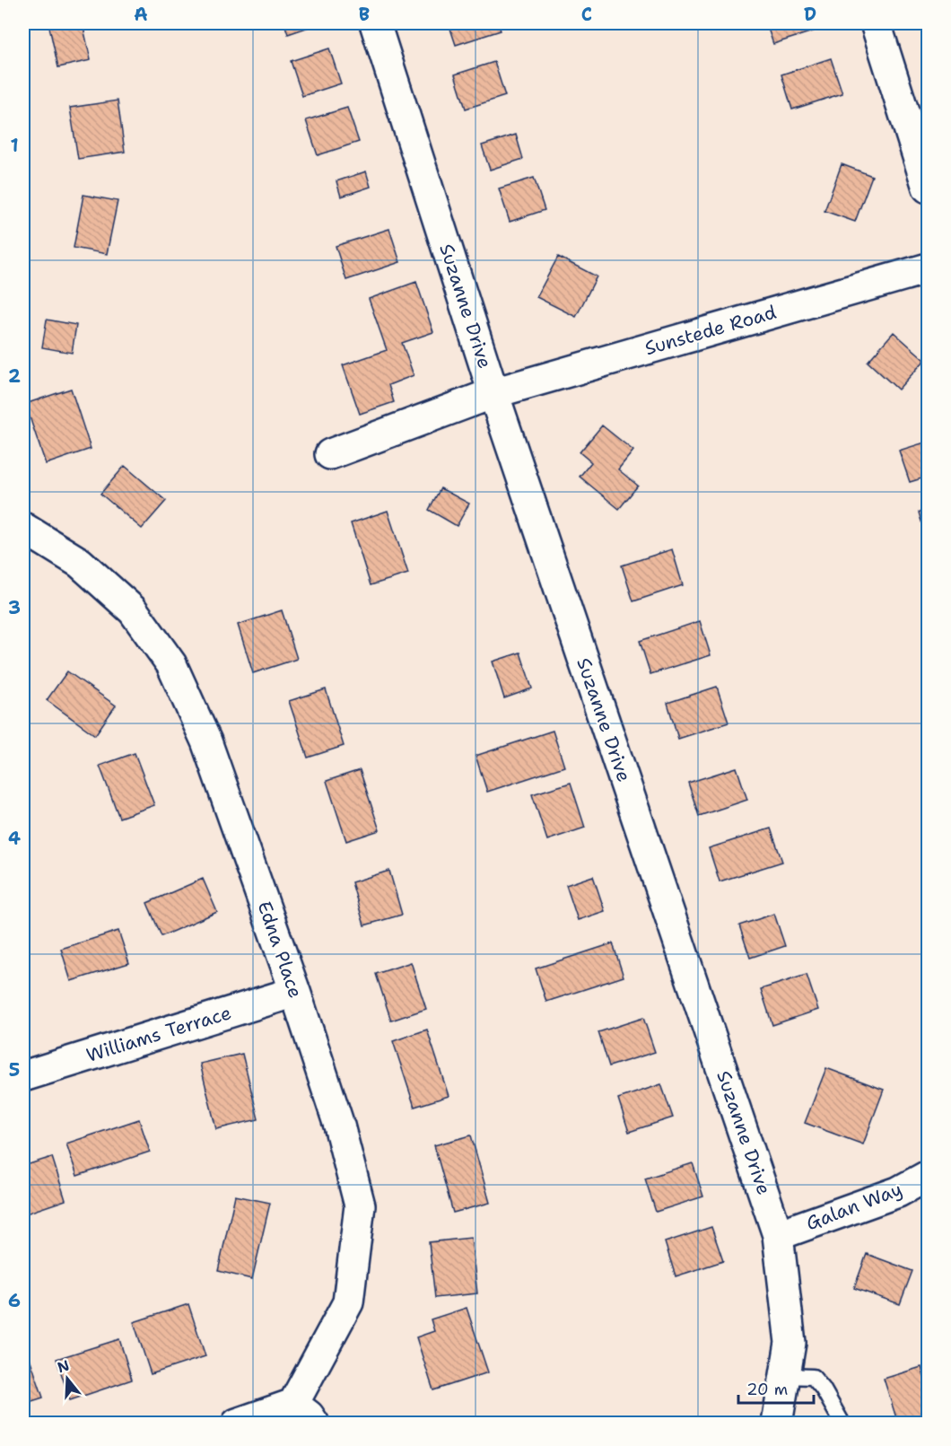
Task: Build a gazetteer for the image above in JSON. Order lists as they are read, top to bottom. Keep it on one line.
{"streets":{"street":["Suzanne Drive","Sunstede Road","Edna Place","Williams Terrace","Galan Way"]},"crossings":[["Suzanne Drive","Sunstede Road"],["Suzanne Drive","Galan Way"],["Edna Place","Williams Terrace"]],"scale_bar":"20 m","north":"top","grid":{"columns":["A","B","C","D"],"rows":["1","2","3","4","5","6"]}}
